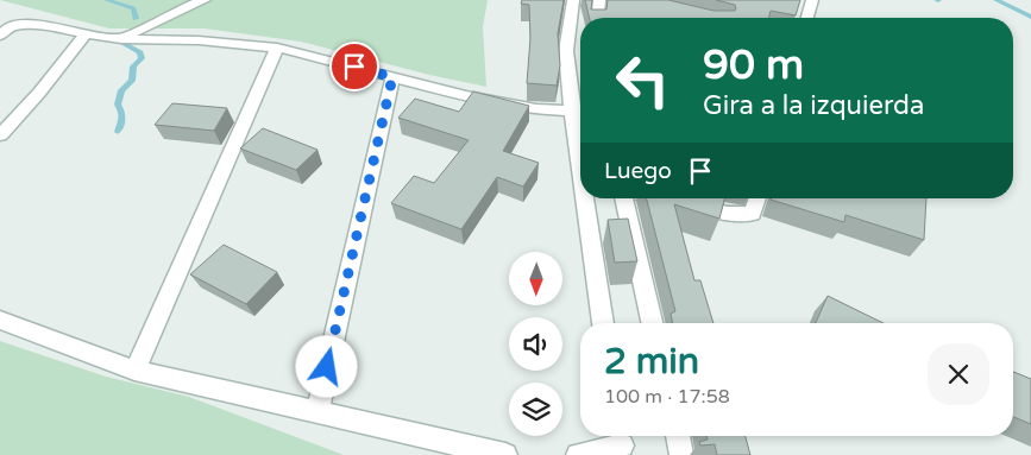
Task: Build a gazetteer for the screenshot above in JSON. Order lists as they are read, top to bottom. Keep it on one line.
{"north":"bottom","page":{"turn":["90 m","Gira a la izquierda"],"then":"Luego","heading":["2 min","100 m · 17:58"]}}
